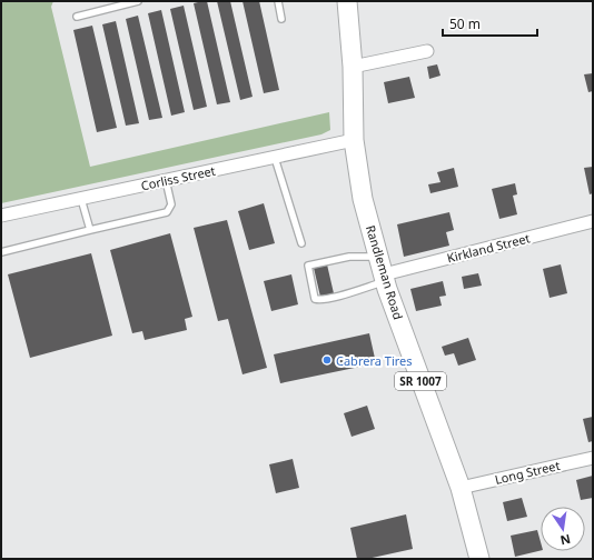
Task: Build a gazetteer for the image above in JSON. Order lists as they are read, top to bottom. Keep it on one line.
{"streets":{"main road":["Randleman Road","SR 1007"],"street":["Corliss Street","Kirkland Street","Long Street"]},"crossings":[["Corliss Street","Randleman Road"],["Kirkland Street","Randleman Road"],["Randleman Road","Long Street"]],"places":["Cabrera Tires"],"scale_bar":"50 m","north":"bottom"}
